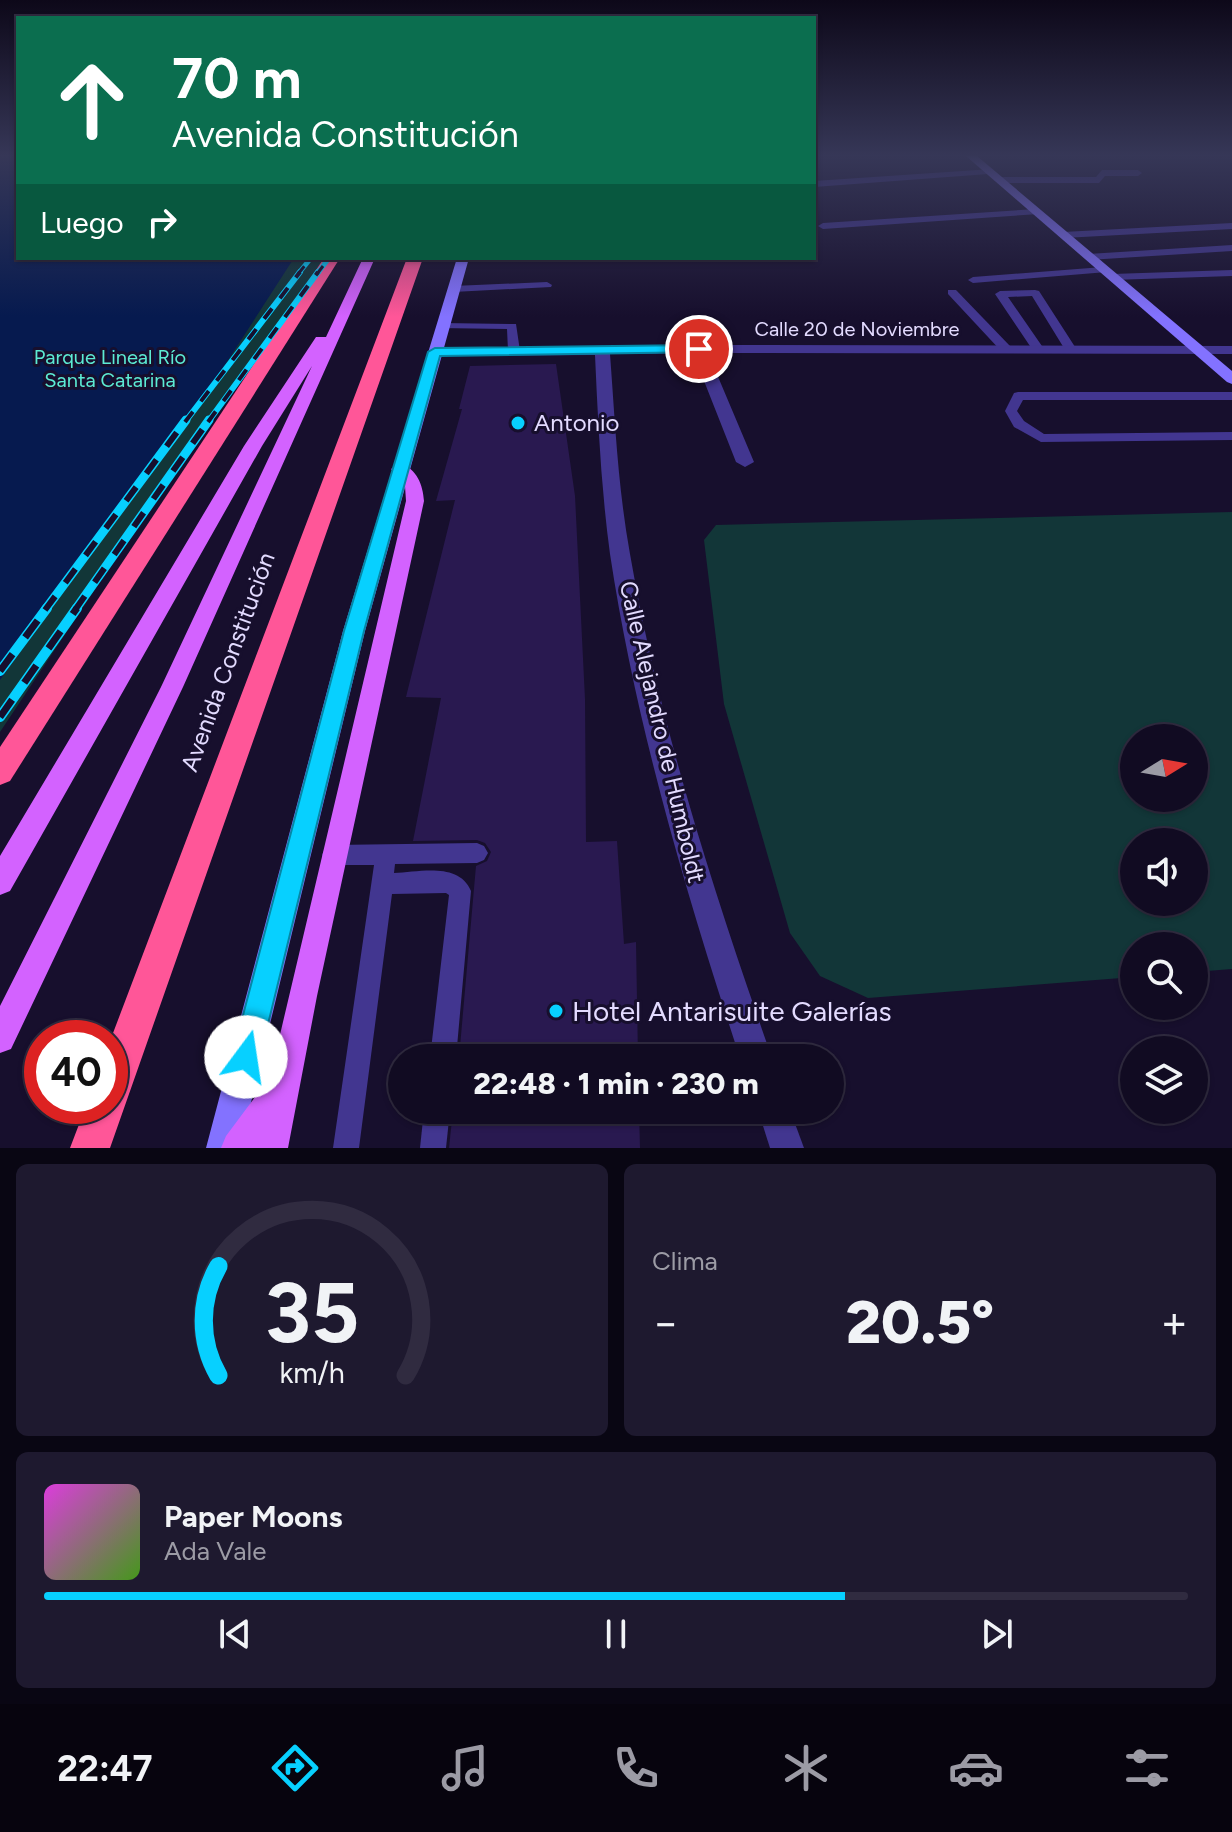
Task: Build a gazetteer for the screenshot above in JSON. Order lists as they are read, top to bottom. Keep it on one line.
{"streets":{"highway":["Avenida Constitución"],"street":["Calle 20 de Noviembre","Calle Alejandro de Humboldt"]},"crossings":[["Calle 20 de Noviembre","Calle Alejandro de Humboldt"]],"parks":["Parque Lineal Río Santa Catarina"],"places":["Antonio","Hotel Antarisuite Galerías"],"north":"right","page":{"turn":["70 m","Avenida Constitución"],"then":"Luego","limit":"40","trip":"22:48 · 1 min · 230 m","tile":"Clima","heat":["−","20.5°","+"],"song":["Paper Moons","Ada Vale"],"tabs":"22:47","gauge":["35","km/h"]}}
